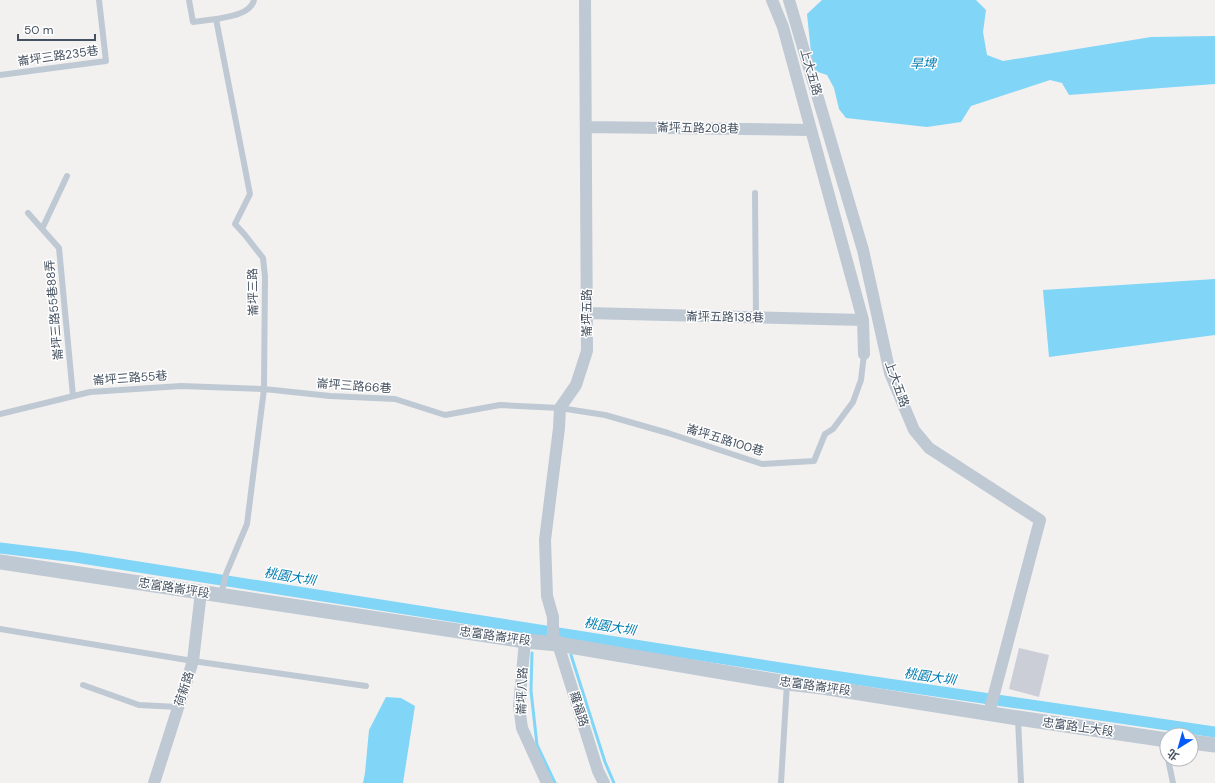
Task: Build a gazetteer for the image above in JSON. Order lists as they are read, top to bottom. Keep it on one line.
{"streets":{"street":["上大五路","崙坪五路208巷","崙坪五路","崙坪五路138巷","忠富路崙坪段","荷新路","崙坪八路","羅福路","忠富路上大段"],"lane":["崙坪三路235巷","崙坪三路","崙坪三路55巷88弄","崙坪三路55巷","崙坪三路66巷","崙坪五路100巷"]},"crossings":[["上大五路","忠富路崙坪段"],["上大五路","忠富路上大段"],["崙坪五路208巷","崙坪五路"],["崙坪三路","崙坪三路55巷"],["崙坪三路","崙坪三路66巷"],["崙坪三路","忠富路崙坪段"],["崙坪三路55巷88弄","崙坪三路55巷"],["崙坪五路","崙坪五路138巷"],["崙坪五路","崙坪三路66巷"],["崙坪五路","崙坪五路100巷"],["崙坪五路","羅福路"],["崙坪三路55巷","崙坪三路66巷"],["崙坪三路66巷","崙坪五路100巷"],["忠富路崙坪段","荷新路"],["忠富路崙坪段","崙坪八路"],["忠富路崙坪段","羅福路"],["忠富路崙坪段","忠富路上大段"]],"water":["旱埤","桃園大圳"],"scale_bar":"50 m","north":"bottom left"}
